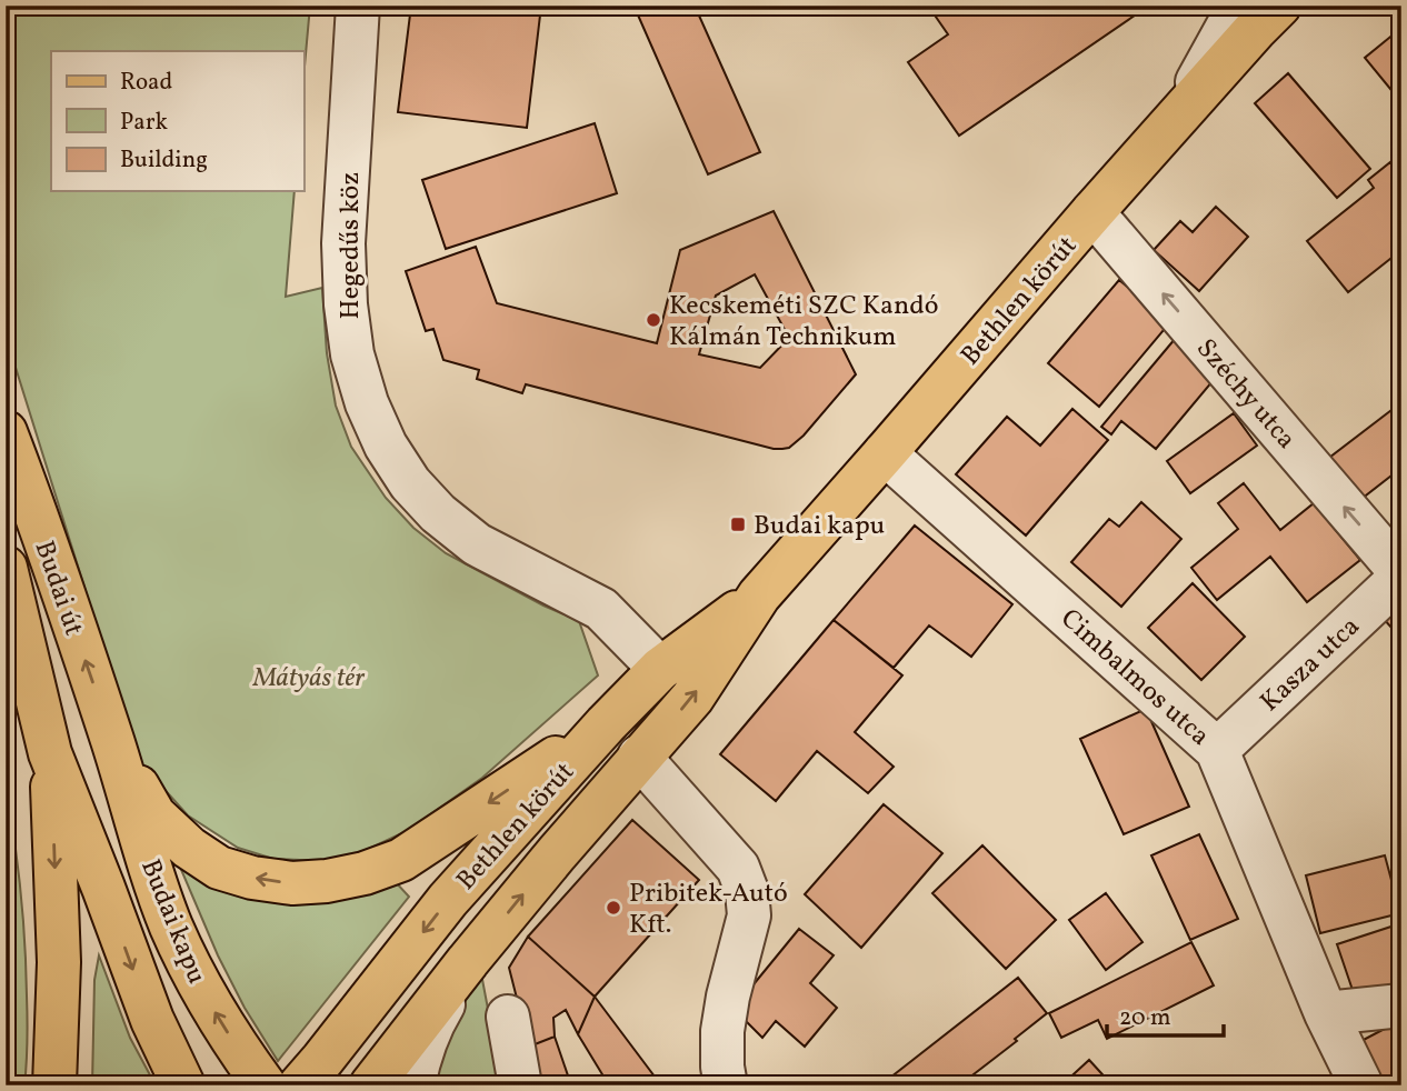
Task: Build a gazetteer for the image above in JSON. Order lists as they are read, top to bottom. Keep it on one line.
{"streets":{"main road":["Bethlen körút","Budai út","Budai kapu"],"street":["Hegedűs köz","Széchy utca","Kasza utca","Cimbalmos utca"]},"crossings":[["Hegedűs köz","Bethlen körút"],["Bethlen körút","Széchy utca"],["Bethlen körút","Cimbalmos utca"],["Széchy utca","Kasza utca"],["Budai út","Budai kapu"],["Kasza utca","Cimbalmos utca"]],"one_way":["Széchy utca"],"parks":["Mátyás tér"],"places":{"other":["Kecskeméti SZC Kandó Kálmán Technikum","Pribitek-Autó Kft."],"transit":["Budai kapu"]},"legend":["Road","Park","Building"],"scale_bar":"20 m"}
